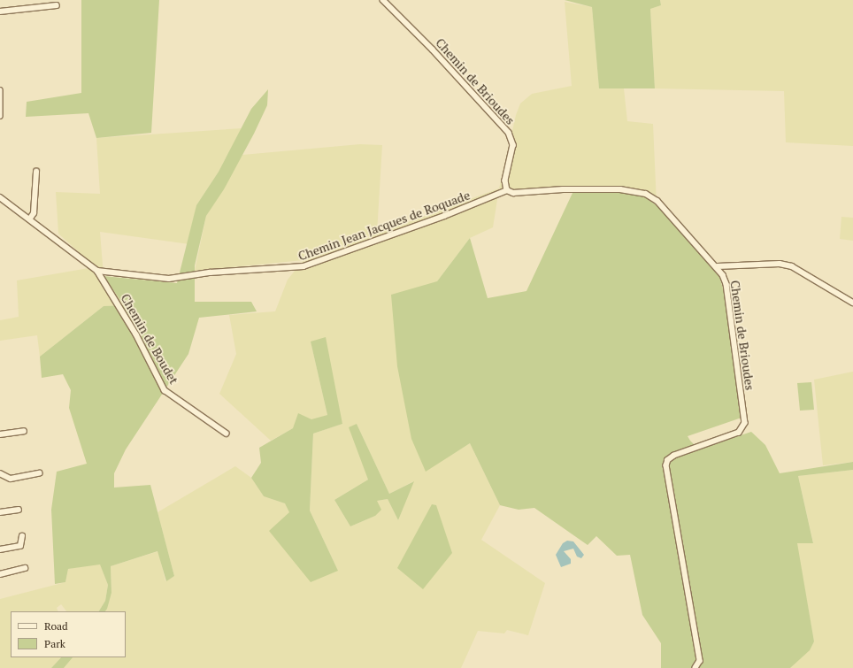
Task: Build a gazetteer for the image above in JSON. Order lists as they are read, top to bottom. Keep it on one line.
{"streets":{"street":["Chemin de Brioudes","Chemin Jean Jacques de Roquade","Chemin de Boudet"]},"crossings":[["Chemin de Brioudes","Chemin Jean Jacques de Roquade"],["Chemin Jean Jacques de Roquade","Chemin de Boudet"]],"legend":["Road","Park"]}
